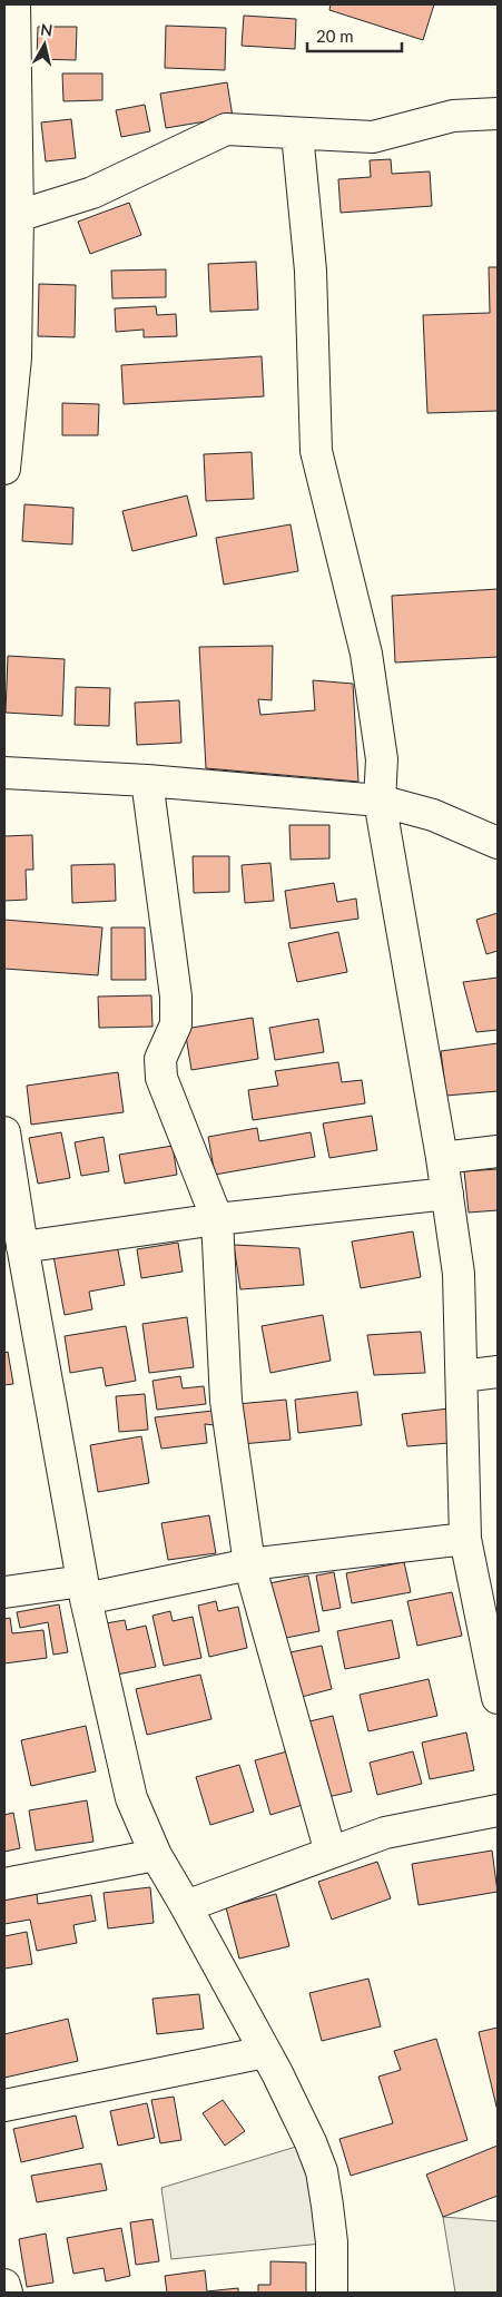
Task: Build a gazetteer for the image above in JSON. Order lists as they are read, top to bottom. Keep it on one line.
{"scale_bar":"20 m","north":"top"}
